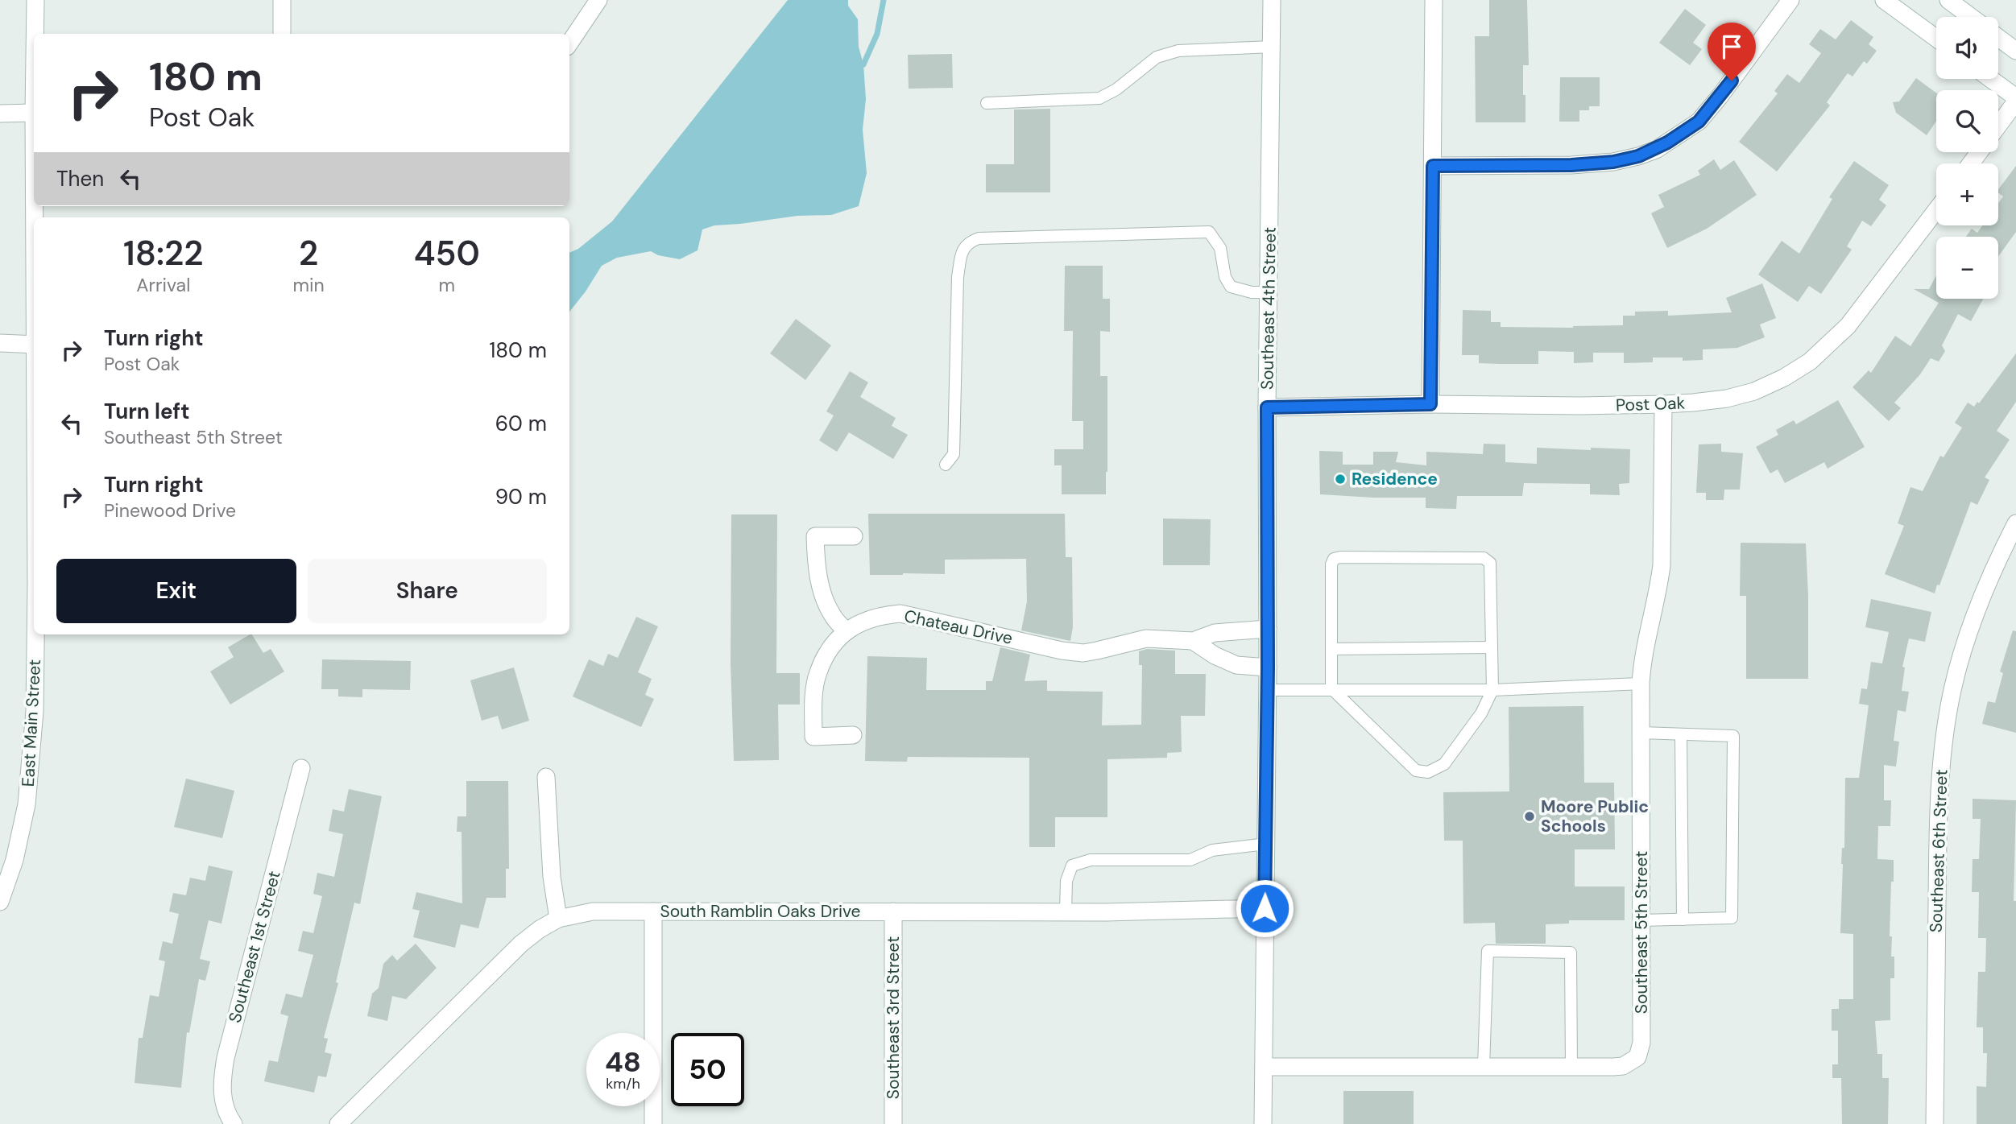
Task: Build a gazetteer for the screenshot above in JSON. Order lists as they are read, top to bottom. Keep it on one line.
{"streets":{"street":["Southeast 4th Street","Post Oak","Chateau Drive","East Main Street","Southeast 6th Street","South Ramblin Oaks Drive","Southeast 5th Street","Southeast 1st Street","Southeast 3rd Street"]},"crossings":[["Southeast 4th Street","Post Oak"],["Southeast 4th Street","Chateau Drive"],["Southeast 4th Street","South Ramblin Oaks Drive"],["Post Oak","Southeast 5th Street"],["South Ramblin Oaks Drive","Southeast 3rd Street"]],"places":["Residence","Moore Public Schools"],"page":{"map_buttons":["+","−"],"turn":["180 m","Post Oak"],"then":"Then","eta":["18:22","Arrival","2","min","450","m"],"list":[{"name":"Turn right","note":"Post Oak","value":"180 m"},{"name":"Turn left","note":"Southeast 5th Street","value":"60 m"},{"name":"Turn right","note":"Pinewood Drive","value":"90 m"}],"buttons":["Exit","Share"],"speed":"48 km/h","limit":"50"}}
